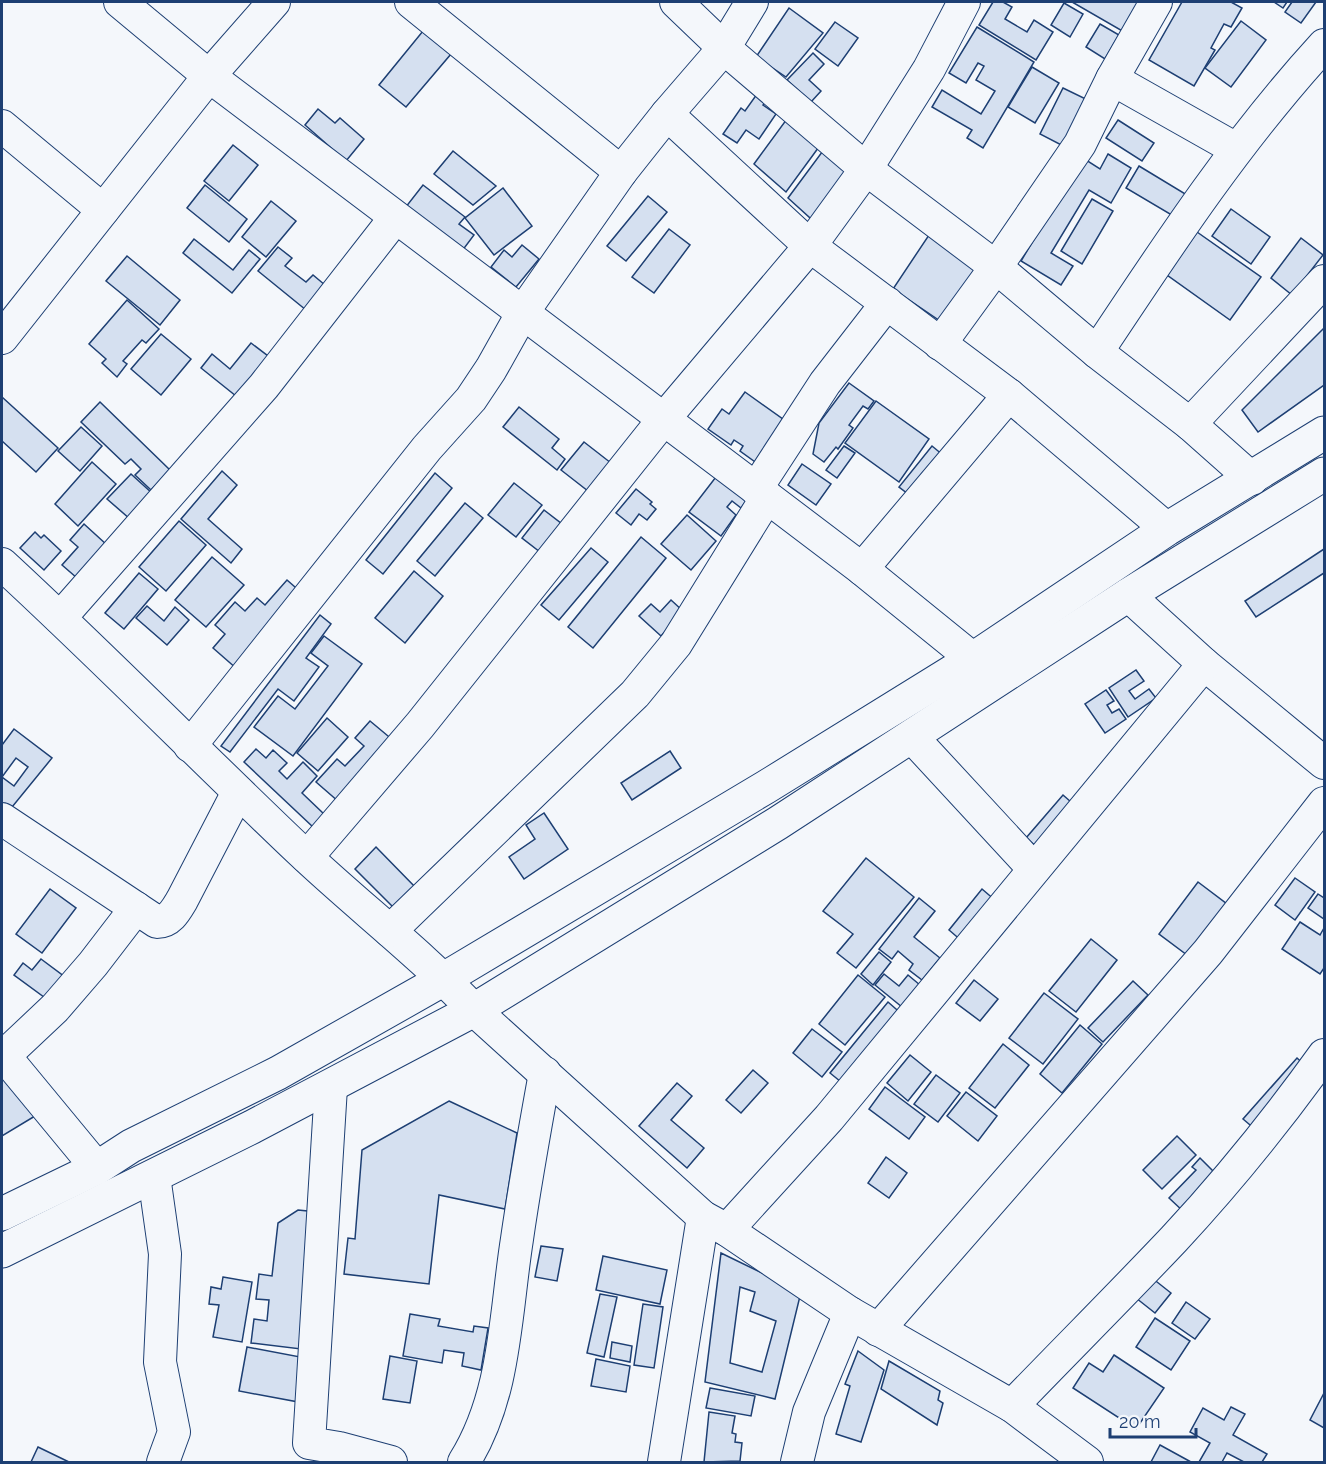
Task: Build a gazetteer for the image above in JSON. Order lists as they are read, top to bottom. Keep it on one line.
{"scale_bar":"20 m"}
